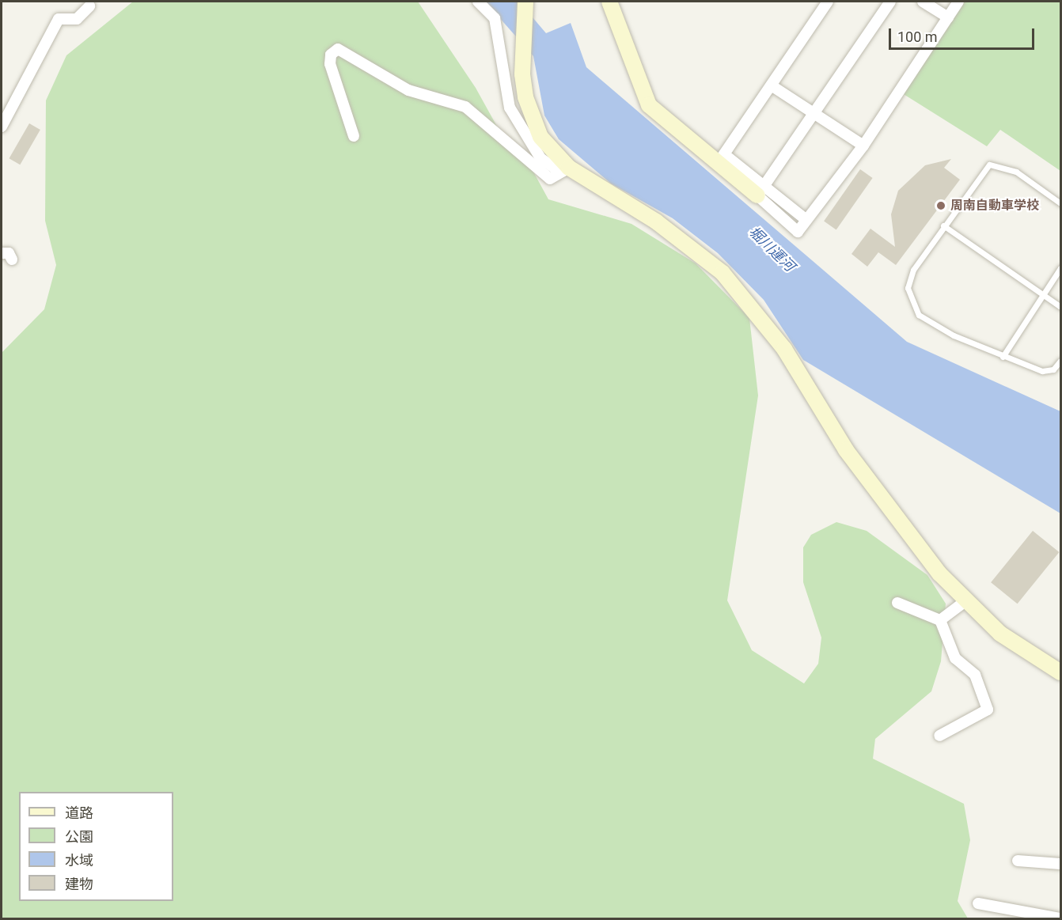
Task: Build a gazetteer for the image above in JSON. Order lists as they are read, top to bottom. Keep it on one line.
{"water":["堀川運河"],"places":["周南自動車学校"],"legend":["道路","公園","水域","建物"],"scale_bar":"100 m"}
